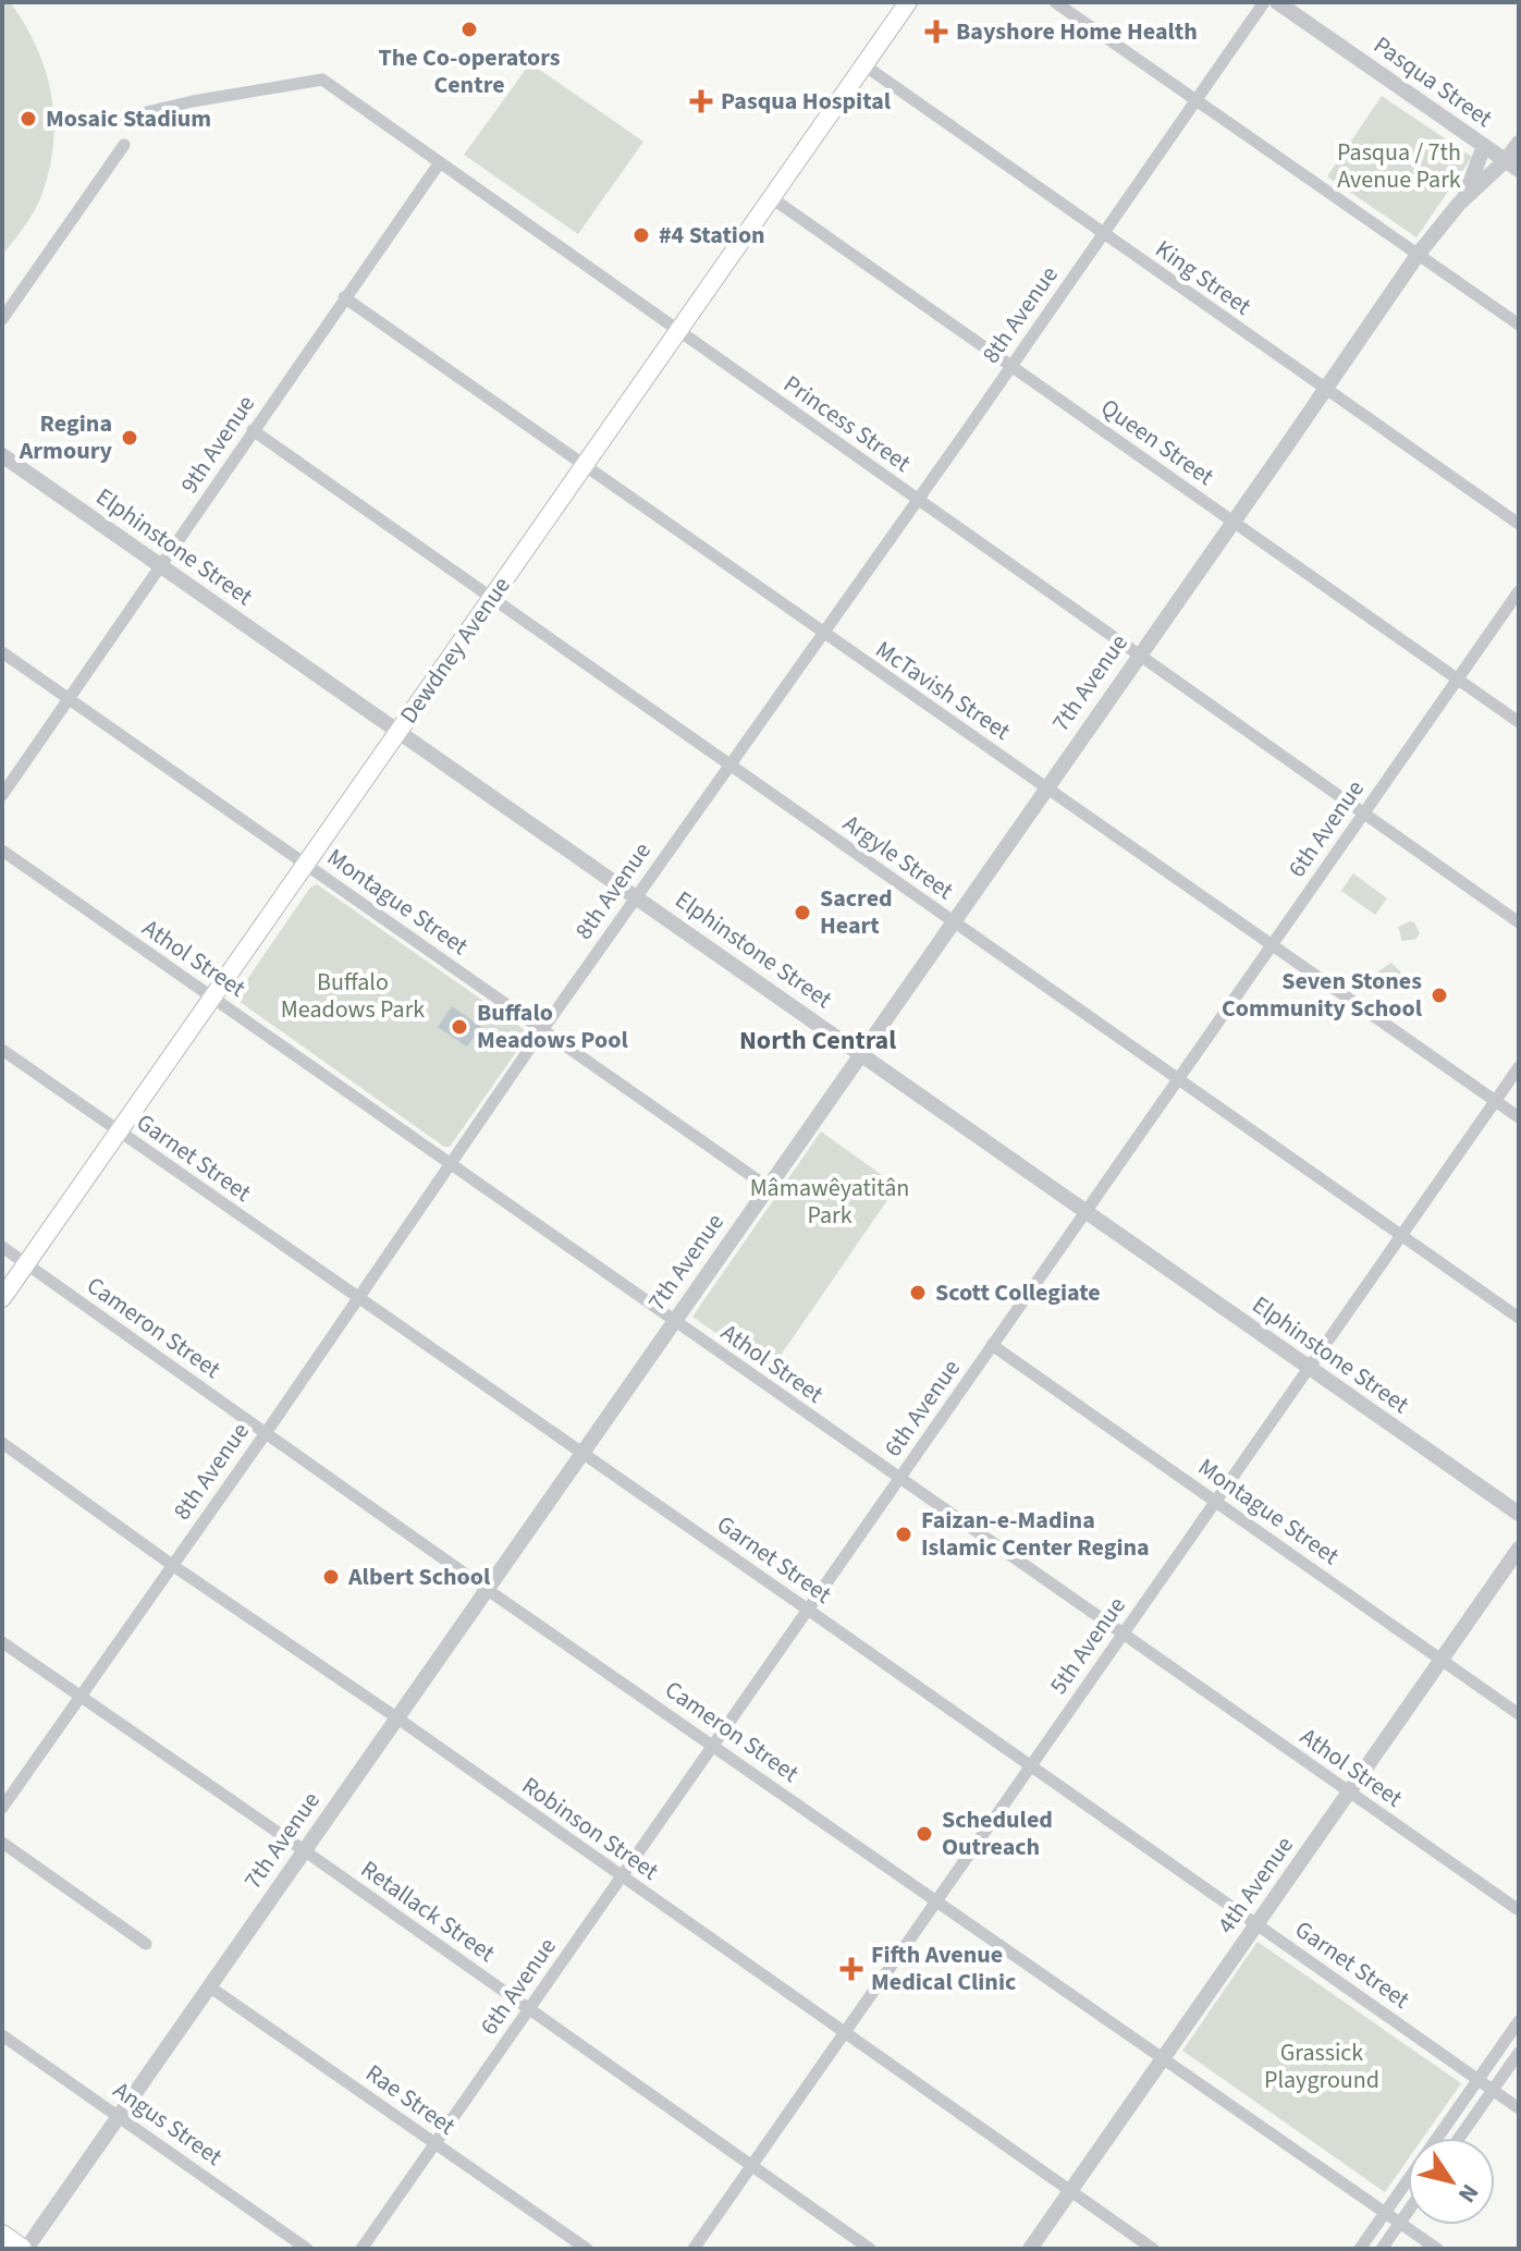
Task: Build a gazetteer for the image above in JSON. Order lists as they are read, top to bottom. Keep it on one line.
{"streets":{"main road":["Dewdney Avenue"],"street":["Pasqua Street","King Street","8th Avenue","Princess Street","Queen Street","9th Avenue","Elphinstone Street","7th Avenue","McTavish Street","6th Avenue","Argyle Street","Montague Street","Athol Street","Garnet Street","Cameron Street","5th Avenue","Robinson Street","4th Avenue","Retallack Street","Rae Street","Angus Street"]},"crossings":[["Pasqua Street","7th Avenue"],["King Street","8th Avenue"],["King Street","Dewdney Avenue"],["King Street","7th Avenue"],["8th Avenue","Princess Street"],["8th Avenue","Queen Street"],["8th Avenue","Elphinstone Street"],["8th Avenue","McTavish Street"],["8th Avenue","Argyle Street"],["8th Avenue","Montague Street"],["8th Avenue","Athol Street"],["8th Avenue","Garnet Street"],["8th Avenue","Cameron Street"],["8th Avenue","Robinson Street"],["8th Avenue","Retallack Street"],["Princess Street","9th Avenue"],["Princess Street","Dewdney Avenue"],["Princess Street","7th Avenue"],["Princess Street","6th Avenue"],["Queen Street","Dewdney Avenue"],["Queen Street","7th Avenue"],["Queen Street","6th Avenue"],["9th Avenue","Elphinstone Street"],["9th Avenue","McTavish Street"],["9th Avenue","Argyle Street"],["9th Avenue","Montague Street"],["Elphinstone Street","Dewdney Avenue"],["Elphinstone Street","7th Avenue"],["Elphinstone Street","6th Avenue"],["Elphinstone Street","5th Avenue"],["Dewdney Avenue","McTavish Street"],["Dewdney Avenue","Argyle Street"],["Dewdney Avenue","Montague Street"],["Dewdney Avenue","Athol Street"],["Dewdney Avenue","Garnet Street"],["Dewdney Avenue","Cameron Street"],["7th Avenue","McTavish Street"],["7th Avenue","Argyle Street"],["7th Avenue","Montague Street"],["7th Avenue","Athol Street"],["7th Avenue","Garnet Street"],["7th Avenue","Cameron Street"],["7th Avenue","Robinson Street"],["7th Avenue","Retallack Street"],["7th Avenue","Rae Street"],["7th Avenue","Angus Street"],["McTavish Street","6th Avenue"],["McTavish Street","5th Avenue"],["6th Avenue","Argyle Street"],["6th Avenue","Montague Street"],["6th Avenue","Athol Street"],["6th Avenue","Garnet Street"],["6th Avenue","Cameron Street"],["6th Avenue","Robinson Street"],["6th Avenue","Retallack Street"],["6th Avenue","Rae Street"],["Argyle Street","5th Avenue"],["Montague Street","5th Avenue"],["Montague Street","4th Avenue"],["Athol Street","5th Avenue"],["Athol Street","4th Avenue"],["Garnet Street","5th Avenue"],["Garnet Street","4th Avenue"],["Cameron Street","5th Avenue"],["Cameron Street","4th Avenue"],["5th Avenue","Robinson Street"],["5th Avenue","Retallack Street"],["Robinson Street","4th Avenue"]],"districts":["North Central"],"parks":["Pasqua / 7th Avenue Park","Buffalo Meadows Park","Mâmawêyatitân Park","Grassick Playground"],"places":{"other":["The Co-operators Centre","Mosaic Stadium","#4 Station","Regina Armoury","Sacred Heart","Seven Stones Community School","Buffalo Meadows Pool","Scott Collegiate","Faizan-e-Madina Islamic Center Regina","Albert School","Scheduled Outreach"],"health":["Bayshore Home Health","Pasqua Hospital","Fifth Avenue Medical Clinic"]},"north":"bottom right"}
